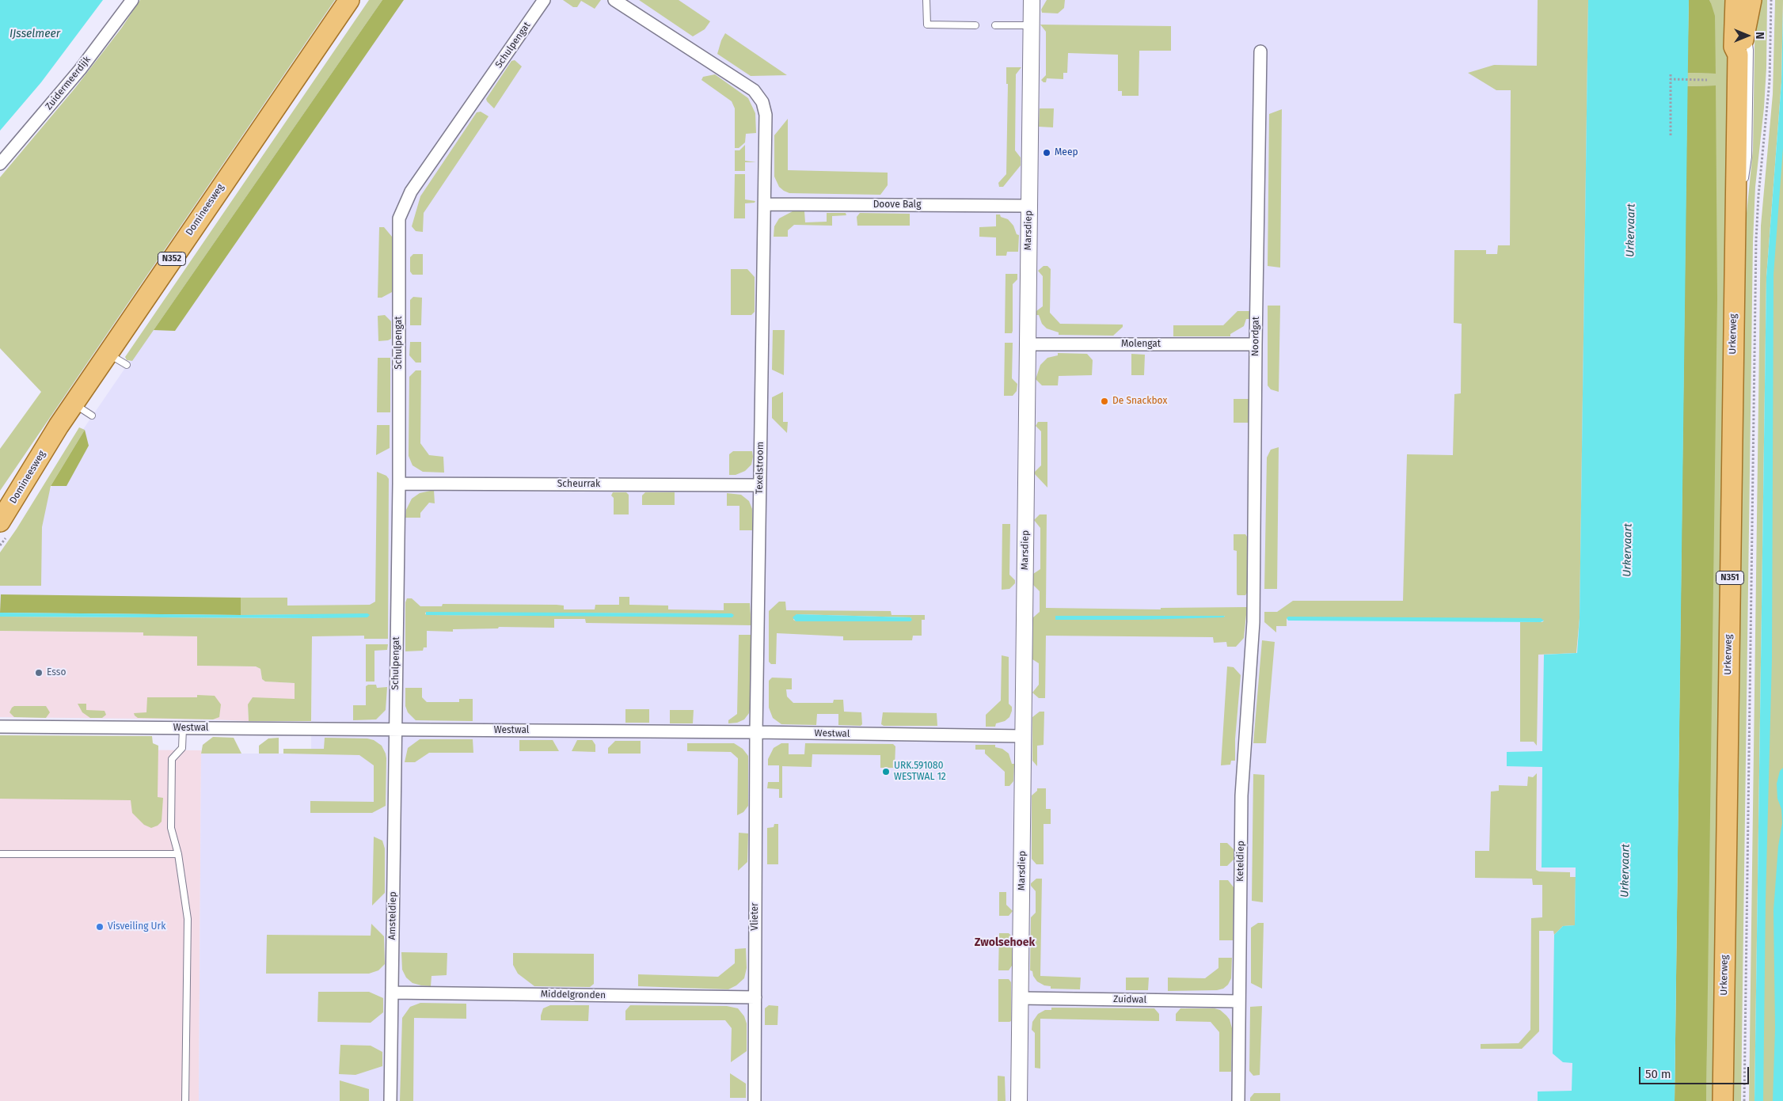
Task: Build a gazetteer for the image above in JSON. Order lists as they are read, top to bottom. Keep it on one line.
{"streets":{"main road":["Domineesweg","N352","Urkerweg","N351"],"street":["Schulpengat","Zuidermeerdijk","Doove Balg","Marsdiep","Noordgat","Molengat","Texelstroom","Scheurrak","Westwal","Keteldiep","Amsteldiep","Vlieter","Middelgronden","Zuidwal"]},"crossings":[["Schulpengat","Scheurrak"],["Schulpengat","Westwal"],["Schulpengat","Amsteldiep"],["Doove Balg","Marsdiep"],["Doove Balg","Texelstroom"],["Marsdiep","Molengat"],["Marsdiep","Westwal"],["Marsdiep","Zuidwal"],["Noordgat","Molengat"],["Noordgat","Keteldiep"],["Texelstroom","Scheurrak"],["Texelstroom","Westwal"],["Texelstroom","Vlieter"],["Westwal","Amsteldiep"],["Westwal","Vlieter"],["Keteldiep","Zuidwal"],["Amsteldiep","Middelgronden"],["Vlieter","Middelgronden"]],"districts":["Zwolsehoek"],"water":["IJsselmeer","Urkervaart"],"places":["Meep","De Snackbox","Esso","URK.591080 WESTWAL 12","Visveiling Urk"],"scale_bar":"50 m","north":"right"}
